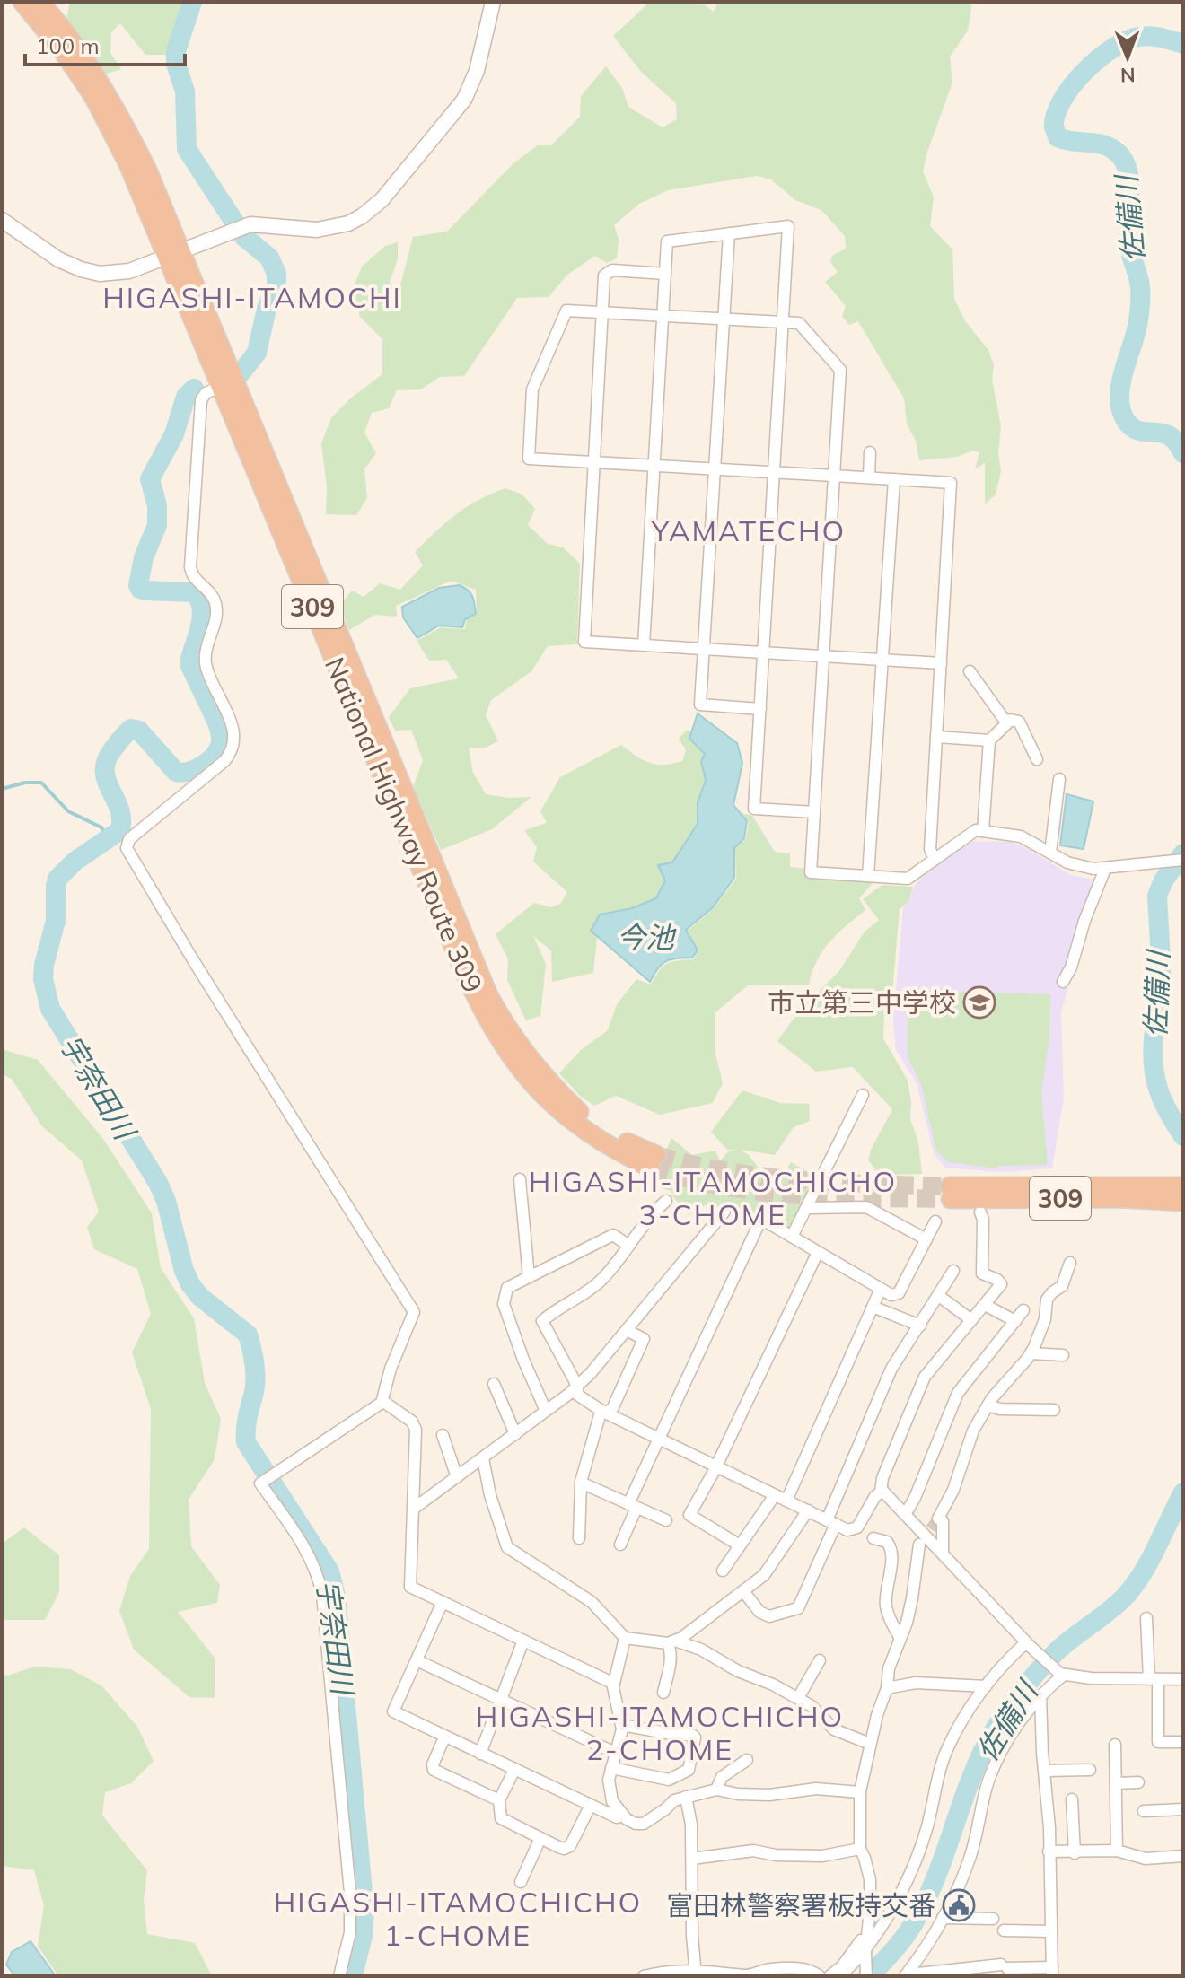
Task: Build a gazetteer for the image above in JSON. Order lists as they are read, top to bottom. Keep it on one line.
{"streets":{"highway":["309","National Highway Route 309"]},"districts":["HIGASHI-ITAMOCHI","YAMATECHO","HIGASHI-ITAMOCHICHO 3-CHOME","HIGASHI-ITAMOCHICHO 2-CHOME","HIGASHI-ITAMOCHICHO 1-CHOME"],"water":["佐備川","今池","宇奈田川"],"places":{"school or university":["市立第三中学校"],"public building":["富田林警察署板持交番"]},"scale_bar":"100 m","north":"bottom"}
